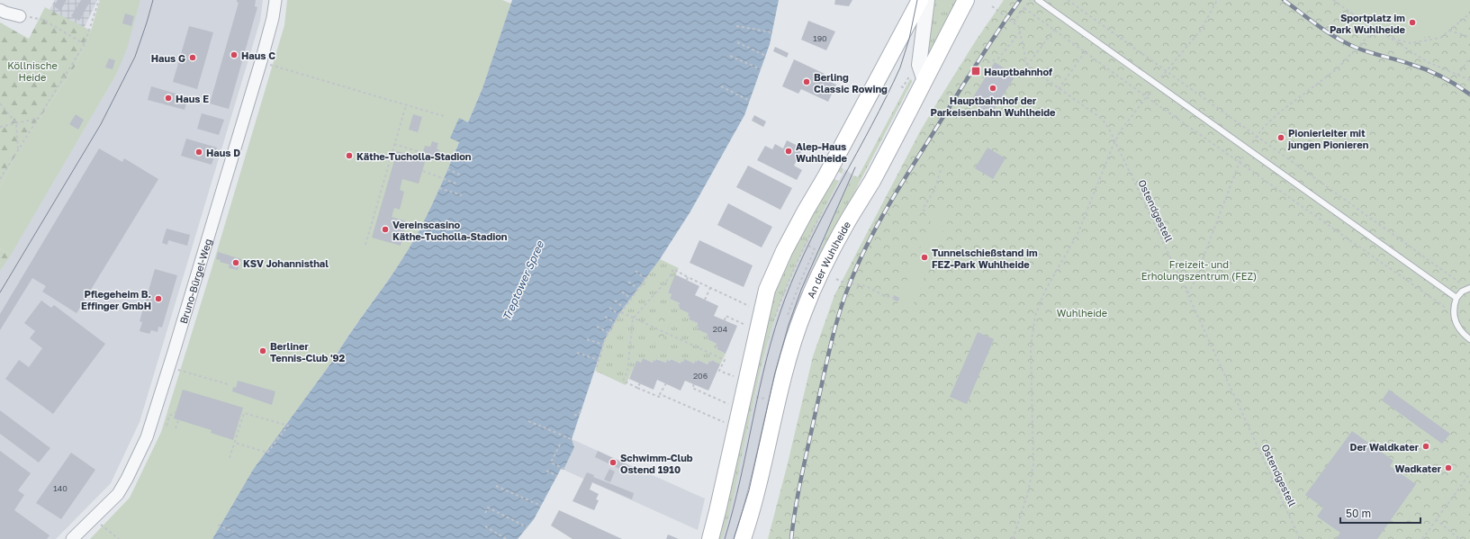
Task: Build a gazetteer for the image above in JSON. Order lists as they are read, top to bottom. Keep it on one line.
{"streets":{"main road":["An der Wuhlheide"],"street":["Bruno-Bürgel-Weg"],"path":["Ostendgestell"]},"water":["Treptower Spree"],"parks":["Köllnische Heide","Freizeit- und Erholungszentrum (FEZ)","Wuhlheide"],"places":{"other":["Sportplatz im Park Wuhlheide","Haus C","Haus G","Berling Classic Rowing","Hauptbahnhof der Parkeisenbahn Wuhlheide","Haus E","Pionierleiter mit jungen Pionieren","Alep-Haus Wuhlheide","Haus D","Käthe-Tucholla-Stadion","Vereinscasino Käthe-Tucholla-Stadion","Tunnelschießstand im FEZ-Park Wuhlheide","KSV Johannisthal","Pflegeheim B. Effinger GmbH","Berliner Tennis-Club '92","Der Waldkater","Schwimm-Club Ostend 1910","Wadkater"],"transit":["Hauptbahnhof"]},"house_numbers":["190","204","206","140"],"scale_bar":"50 m"}
